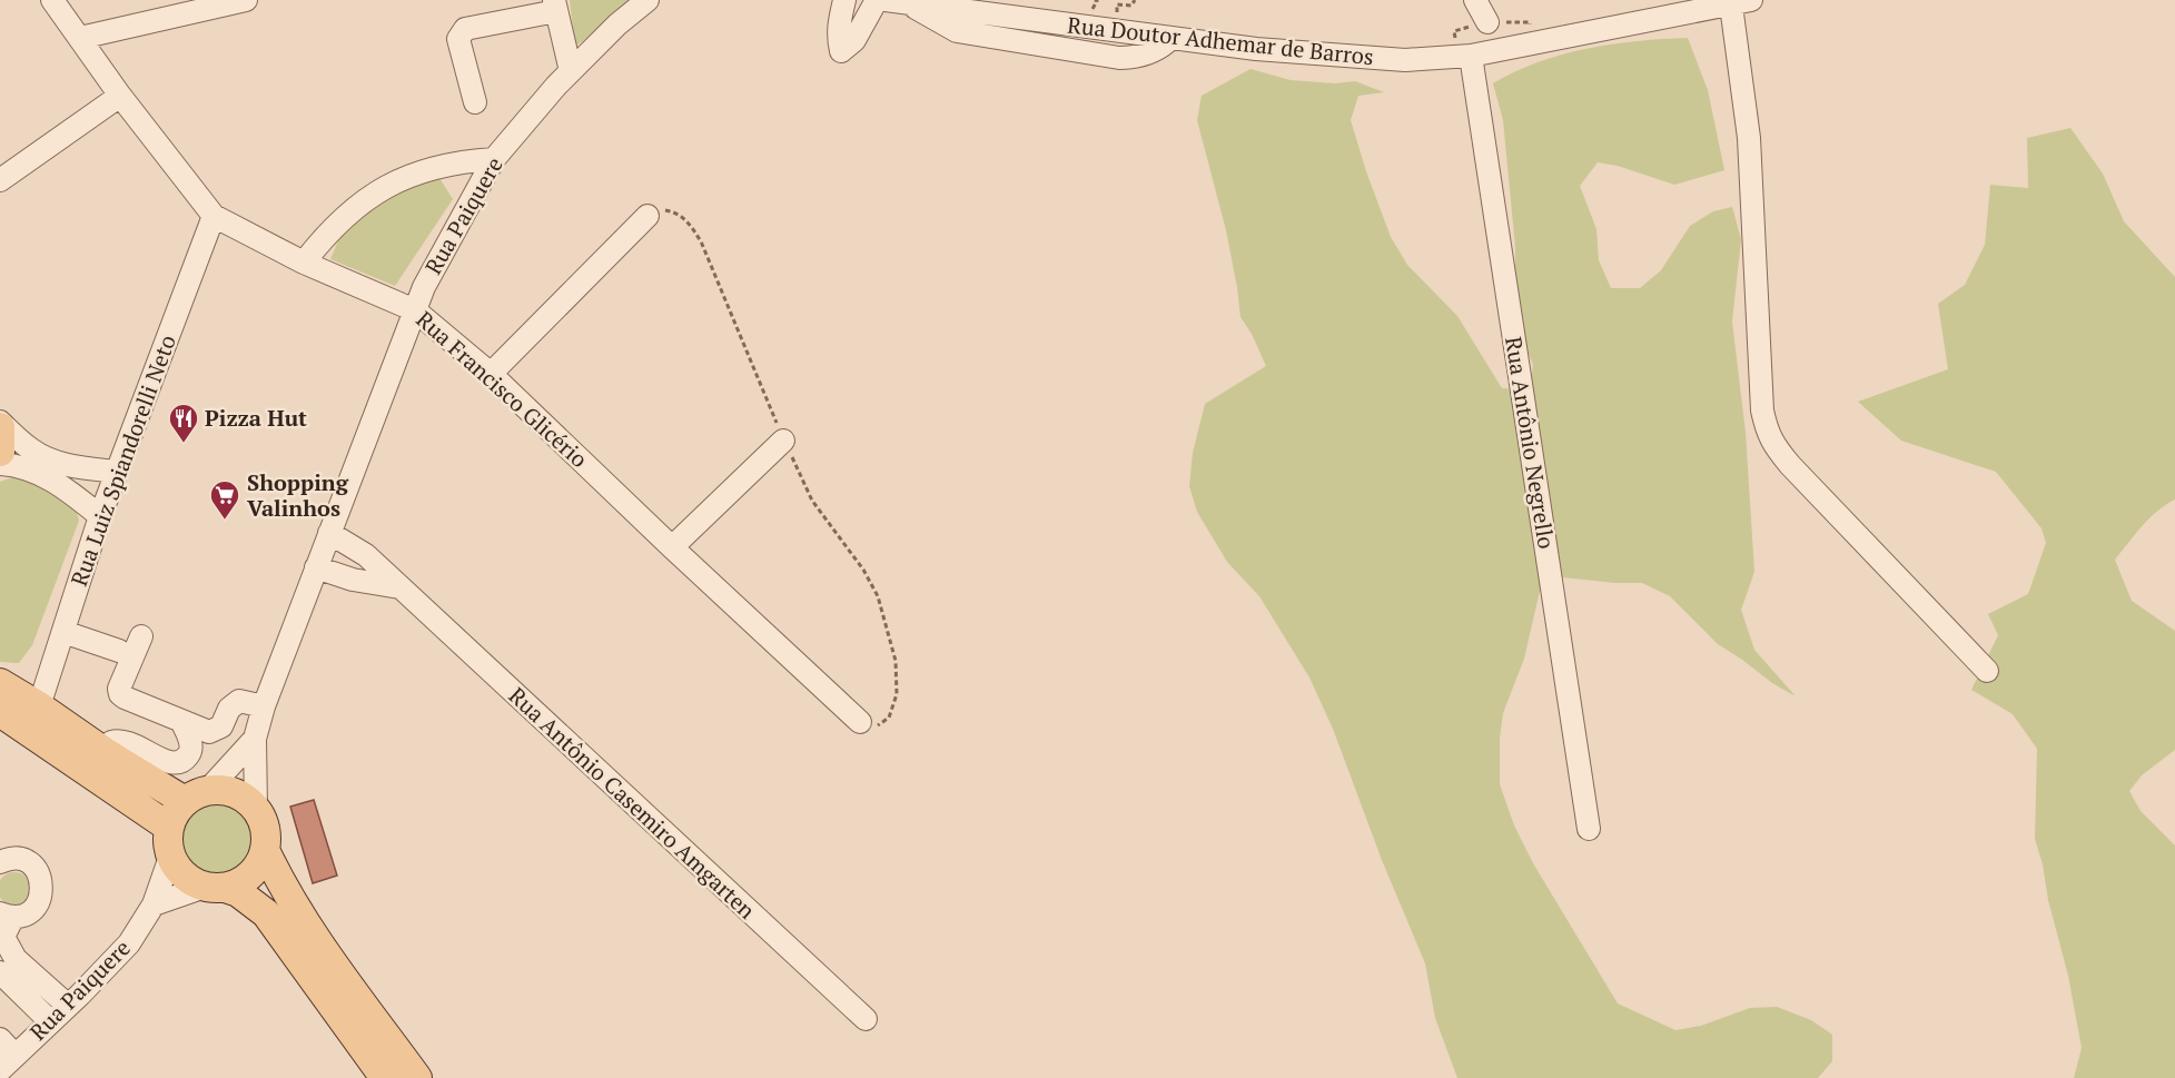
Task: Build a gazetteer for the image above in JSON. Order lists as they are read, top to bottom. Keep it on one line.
{"streets":{"street":["Rua Doutor Adhemar de Barros","Rua Paiquere","Rua Francisco Glicério","Rua Antônio Negrello","Rua Luiz Spiandorelli Neto","Rua Antônio Casemiro Amgarten"]},"crossings":[["Rua Doutor Adhemar de Barros","Rua Antônio Negrello"],["Rua Paiquere","Rua Francisco Glicério"],["Rua Paiquere","Rua Antônio Casemiro Amgarten"],["Rua Francisco Glicério","Rua Luiz Spiandorelli Neto"]],"places":{"restaurant":["Pizza Hut"],"supermarket":["Shopping Valinhos"]}}
